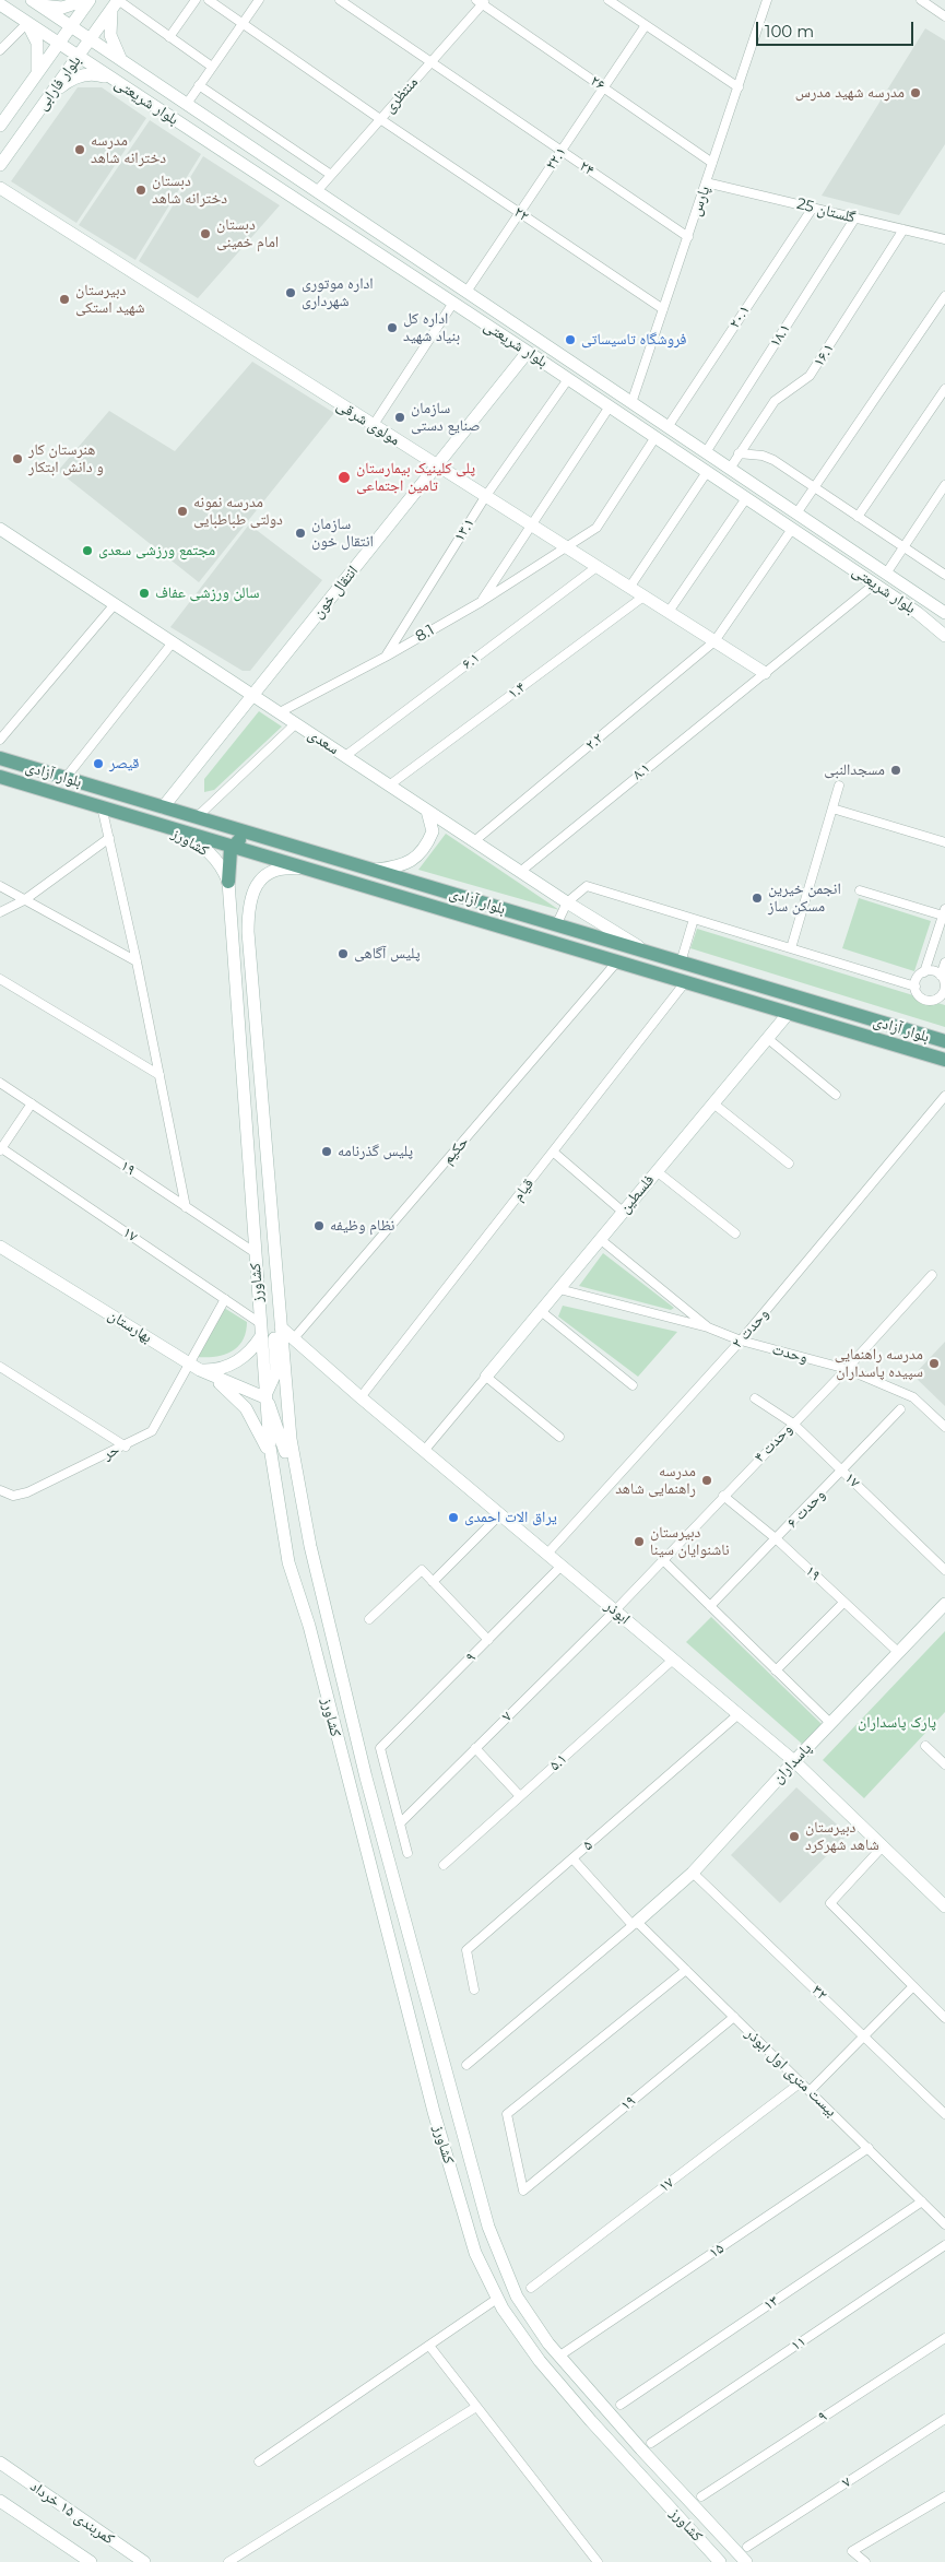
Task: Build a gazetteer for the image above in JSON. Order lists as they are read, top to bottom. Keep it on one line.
{"streets":{"main road":["بلوار فارابی","بلوار شریعتی","مولوی شرقی","انتقال خون","سعدی","بلوار آزادی","کشاورز","فلسطین","بهارستان","ابوذر","پاسداران","کمربندی ۱۵ خرداد"],"street":["۲۶","منتظری","۲۲.۱","۲۴","پارس","گلستان 25","۲۲","۲۰.۱","۱۸.۱","۱۶.۱","۱۳.۱","8.1","۶.۱","۱.۴","۲.۲","۸.۱","حکیم","۱۹","قیام","۱۷","وحدت ۲","وحدت","وحدت ۴","حر","وحدت ۶","۹","۷","۵.۱","۵","۳۲","بیست متری اول ابوذر","۱۵","۱۳","۱۱"]},"crossings":[["بلوار فارابی","بلوار شریعتی"],["۲۶","منتظری"],["۲۶","۲۲.۱"],["۲۶","پارس"],["منتظری","بلوار شریعتی"],["منتظری","۲۴"],["منتظری","۲۲"],["بلوار شریعتی","۲۲.۱"],["بلوار شریعتی","پارس"],["بلوار شریعتی","۲۰.۱"],["بلوار شریعتی","۱۸.۱"],["بلوار شریعتی","۱۶.۱"],["بلوار شریعتی","۱۳.۱"],["بلوار شریعتی","انتقال خون"],["بلوار شریعتی","8.1"],["بلوار شریعتی","۸.۱"],["۲۲.۱","۲۴"],["۲۲.۱","۲۲"],["۲۴","پارس"],["پارس","گلستان 25"],["پارس","۲۲"],["گلستان 25","۲۰.۱"],["گلستان 25","۱۸.۱"],["گلستان 25","۱۶.۱"],["مولوی شرقی","۱۳.۱"],["مولوی شرقی","انتقال خون"],["مولوی شرقی","8.1"],["مولوی شرقی","۶.۱"],["مولوی شرقی","۱.۴"],["مولوی شرقی","۲.۲"],["مولوی شرقی","۸.۱"],["۱۳.۱","8.1"],["انتقال خون","سعدی"],["انتقال خون","بلوار آزادی"],["8.1","سعدی"],["۶.۱","سعدی"],["۱.۴","سعدی"],["سعدی","۲.۲"],["سعدی","۸.۱"],["سعدی","بلوار آزادی"],["بلوار آزادی","کشاورز"],["بلوار آزادی","حکیم"],["بلوار آزادی","قیام"],["بلوار آزادی","فلسطین"],["کشاورز","۱۹"],["کشاورز","۱۷"],["کشاورز","بهارستان"],["کشاورز","ابوذر"],["حکیم","ابوذر"],["۱۹","وحدت ۴"],["۱۹","وحدت ۶"],["۱۹","پاسداران"],["۱۹","بیست متری اول ابوذر"],["قیام","ابوذر"],["فلسطین","وحدت"],["۱۷","وحدت ۴"],["۱۷","وحدت ۶"],["۱۷","بیست متری اول ابوذر"],["بهارستان","حر"],["وحدت ۲","وحدت"],["وحدت ۲","ابوذر"],["وحدت","وحدت ۴"],["وحدت ۴","ابوذر"],["وحدت ۴","۷"],["ابوذر","۹"],["ابوذر","۷"],["ابوذر","۵.۱"],["ابوذر","پاسداران"],["ابوذر","۵"],["۹","۷"],["پاسداران","۳۲"],["پاسداران","بیست متری اول ابوذر"],["۵","بیست متری اول ابوذر"],["بیست متری اول ابوذر","۱۵"],["بیست متری اول ابوذر","۱۳"]],"parks":["پارک پاسداران"],"places":["مدرسه شهید مدرس","مدرسه دخترانه شاهد","دبستان دخترانه شاهد","دبستان امام خمینی","اداره موتوری شهرداری","دبیرستان شهید استکی","اداره کل بنیاد شهید","فروشگاه تاسیساتی","سازمان صنایع دستی","هنرستان کار و دانش ابتکار","پلی کلینیک بیمارستان تامین اجتماعی","مدرسه نمونه دولتی طباطبایی","سازمان انتقال خون","مجتمع ورزشی سعدی","سالن ورزشی عفاف","قیصر","مسجدالنبی","انجمن خیرین مسکن ساز","پلیس آگاهی","پلیس گذرنامه","نظام وظیفه","مدرسه راهنمایی سپیده پاسداران","مدرسه راهنمایی شاهد","یراق الات احمدی","دبیرستان ناشنوایان سینا","دبیرستان‌ شاهد شهرکرد"],"scale_bar":"100 m"}
